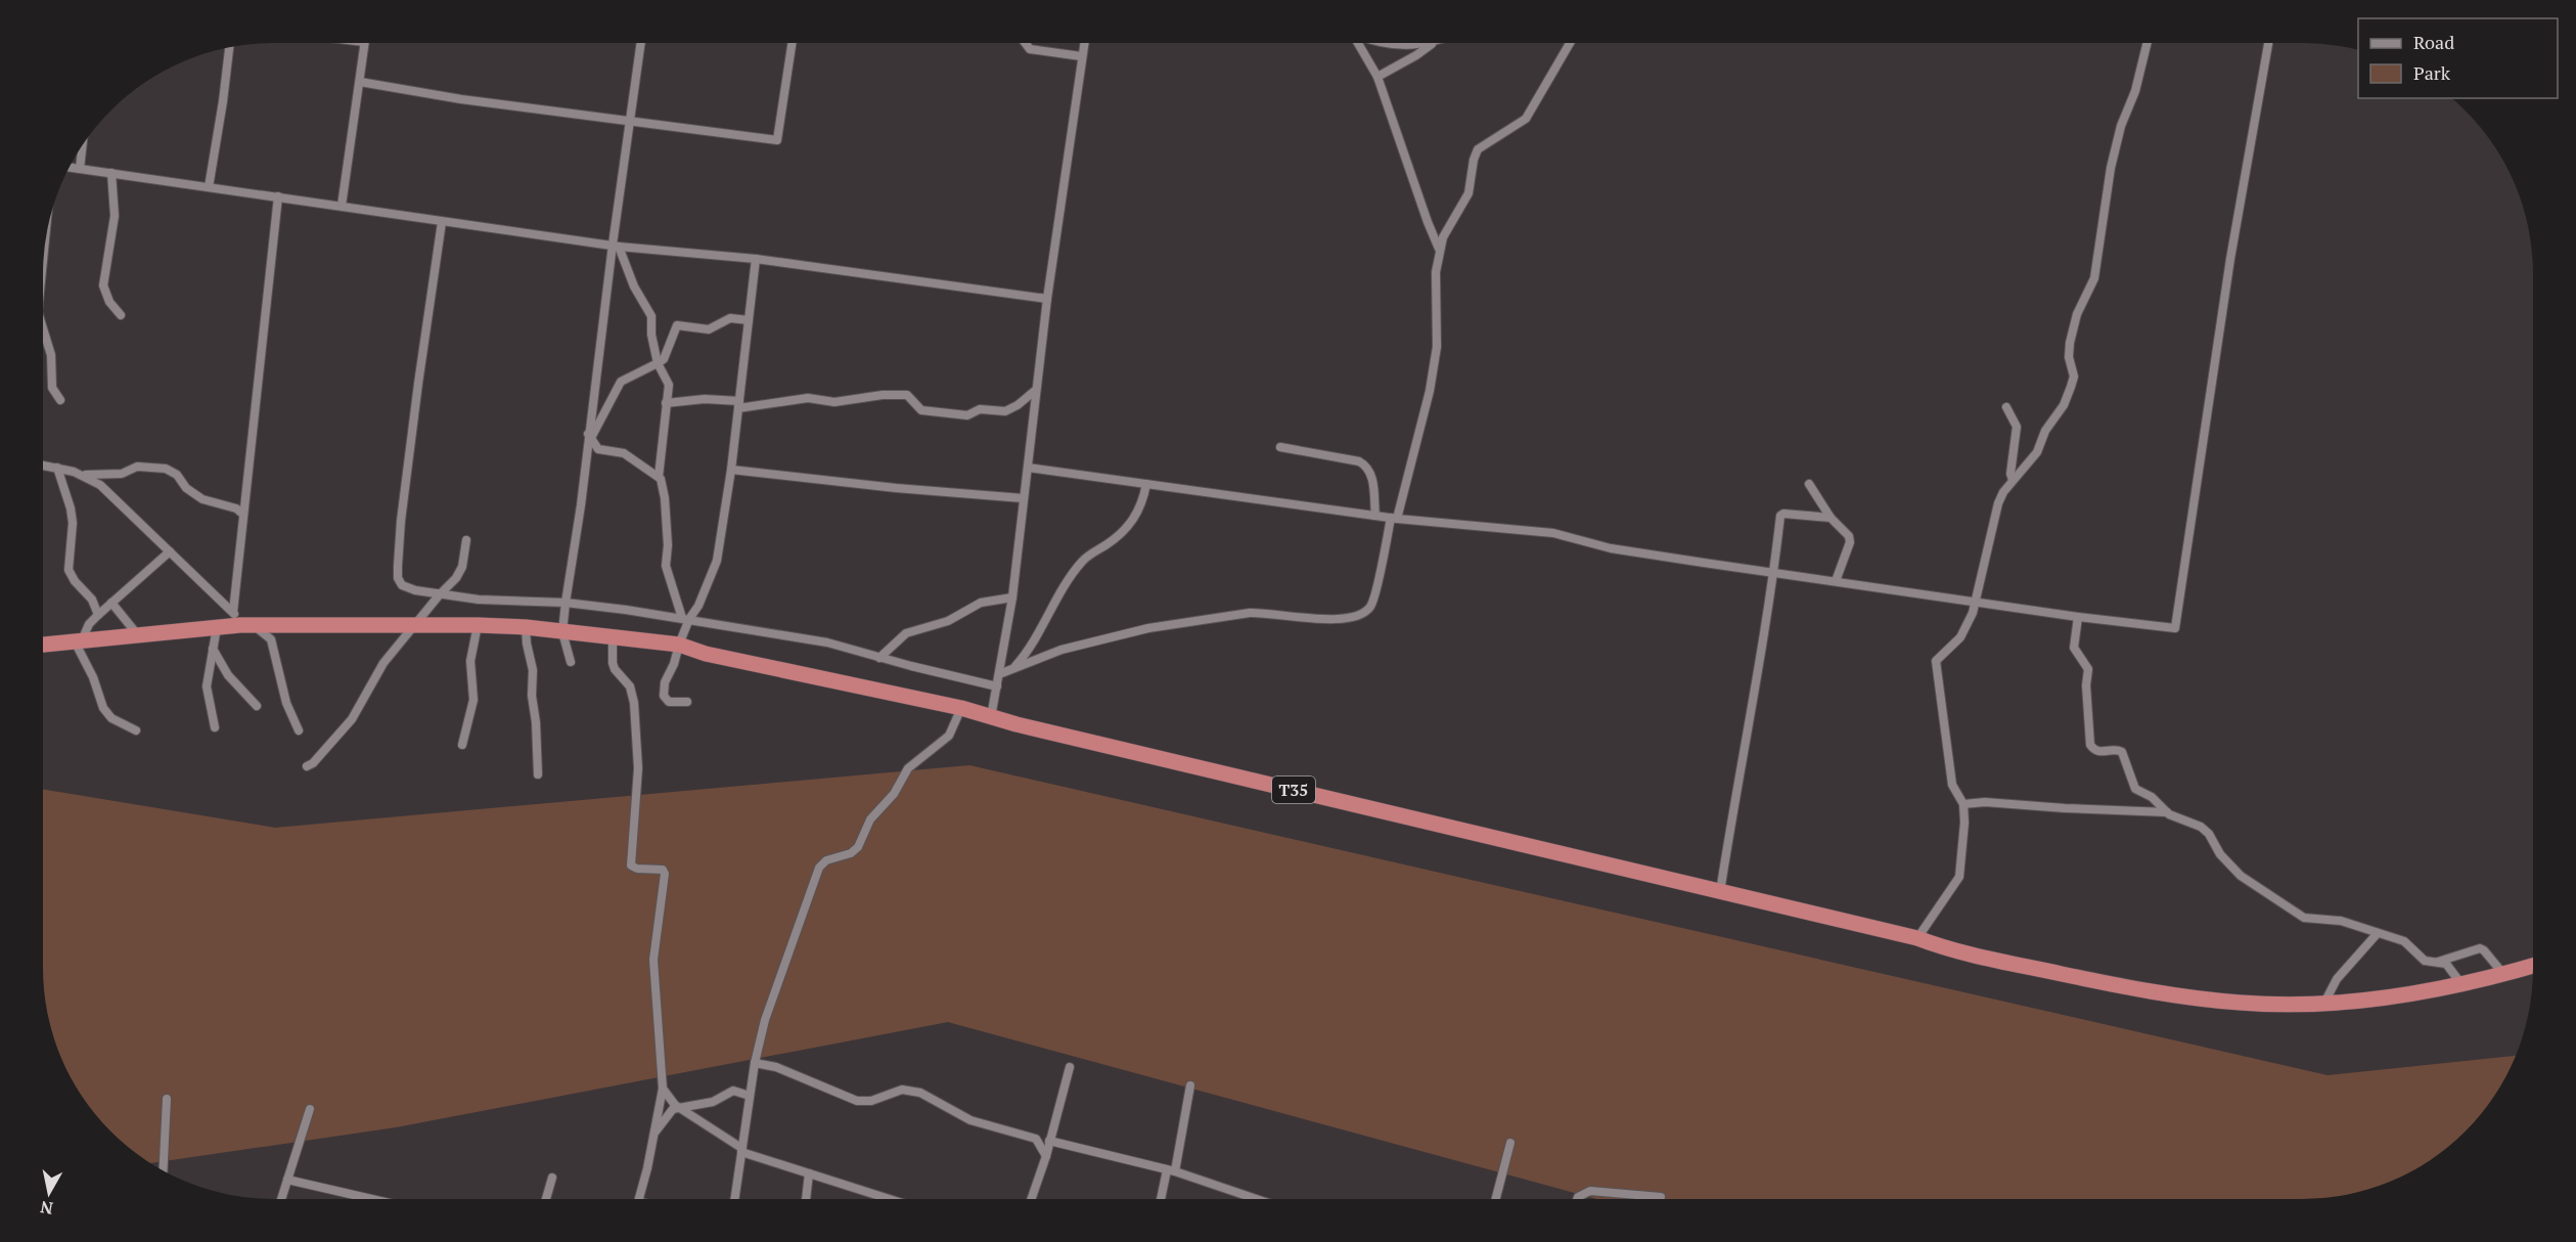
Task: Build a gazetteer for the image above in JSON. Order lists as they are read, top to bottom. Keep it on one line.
{"streets":{"highway":["T35"]},"legend":["Road","Park"],"north":"bottom"}
